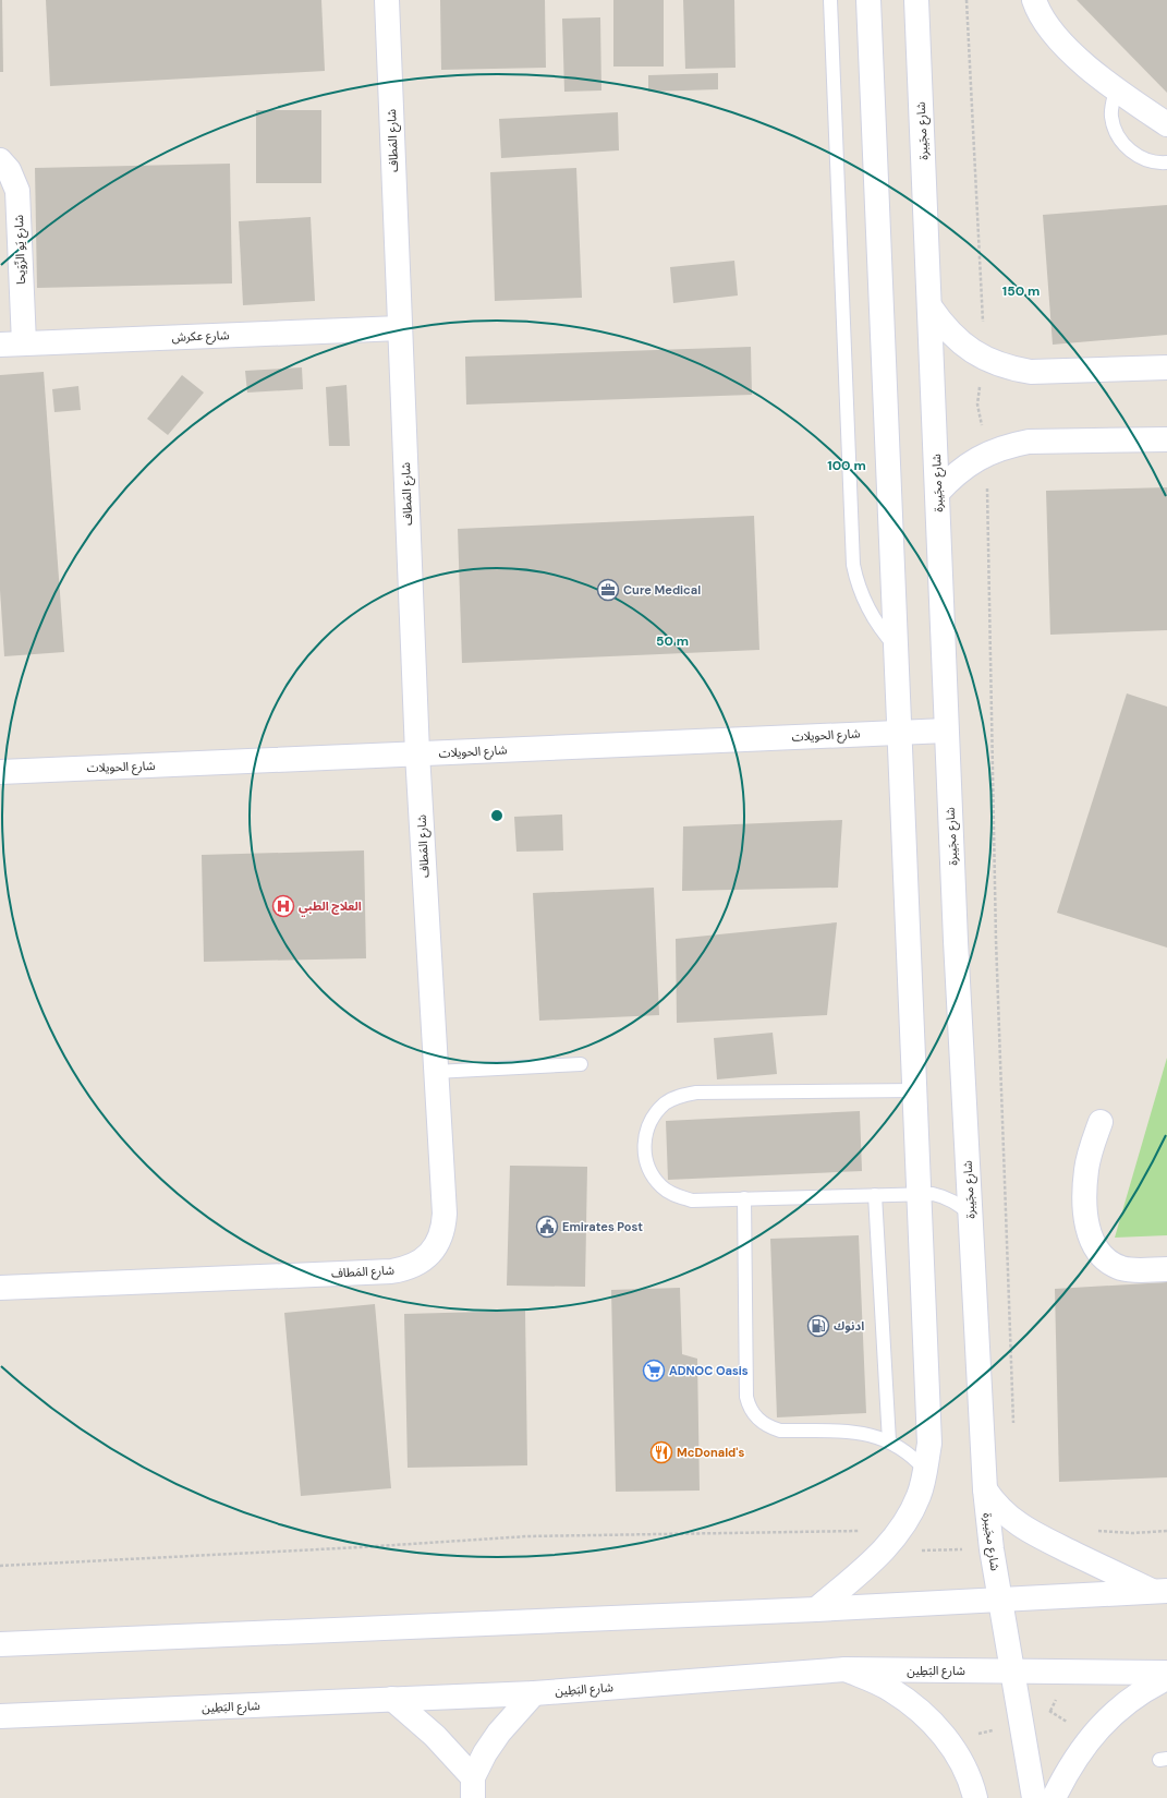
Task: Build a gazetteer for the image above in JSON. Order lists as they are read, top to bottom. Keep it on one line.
{"streets":{"street":["شارع مجَيبرة","شارع المَطاف","شارع يَو الرِّوَيحا","شارع عكرش","شارع الحويلات","شارع البَطِين"]},"crossings":[["شارع مجَيبرة","شارع الحويلات"],["شارع مجَيبرة","شارع البَطِين"],["شارع المَطاف","شارع عكرش"],["شارع المَطاف","شارع الحويلات"],["شارع يَو الرِّوَيحا","شارع عكرش"]],"places":{"office":["Cure Medical"],"hospital":["العلاج الطبي"],"public building":["Emirates Post"],"fuel station":["ادنوك"],"supermarket":["ADNOC Oasis"],"restaurant":["McDonald's"]},"rings":["150 m","100 m","50 m"]}
